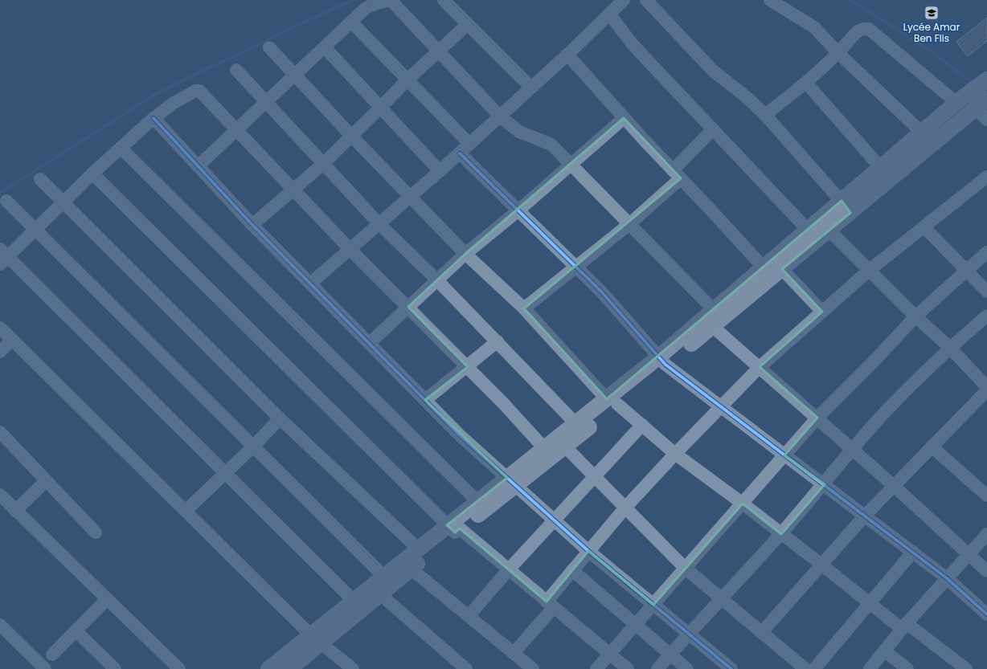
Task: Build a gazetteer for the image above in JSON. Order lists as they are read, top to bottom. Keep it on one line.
{"places":{"school or university":["Lycée Amar Ben Flis"]}}
